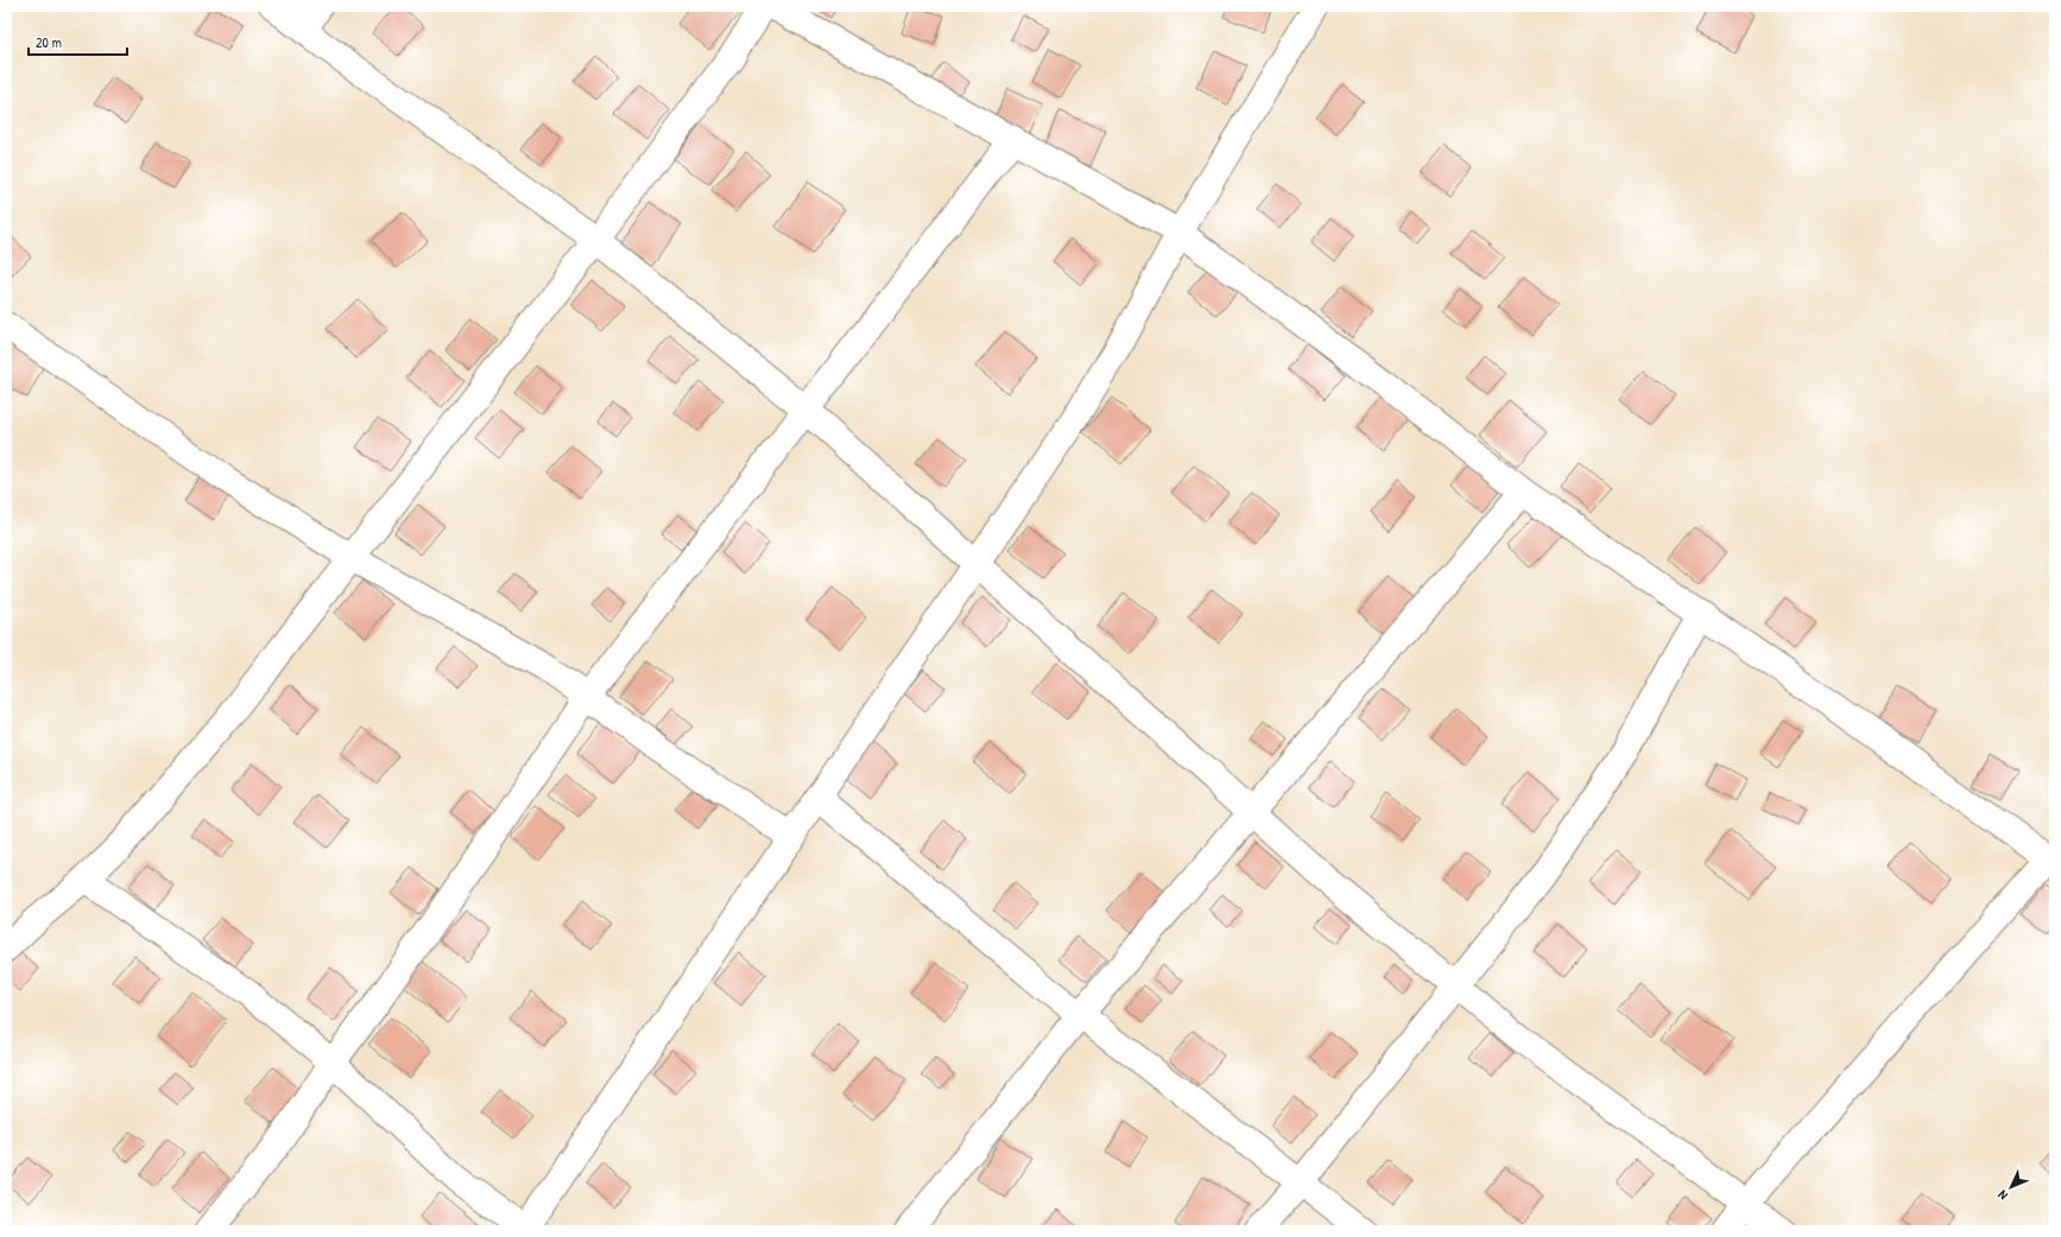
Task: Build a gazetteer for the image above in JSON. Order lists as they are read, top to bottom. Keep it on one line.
{"scale_bar":"20 m","north":"bottom left"}
